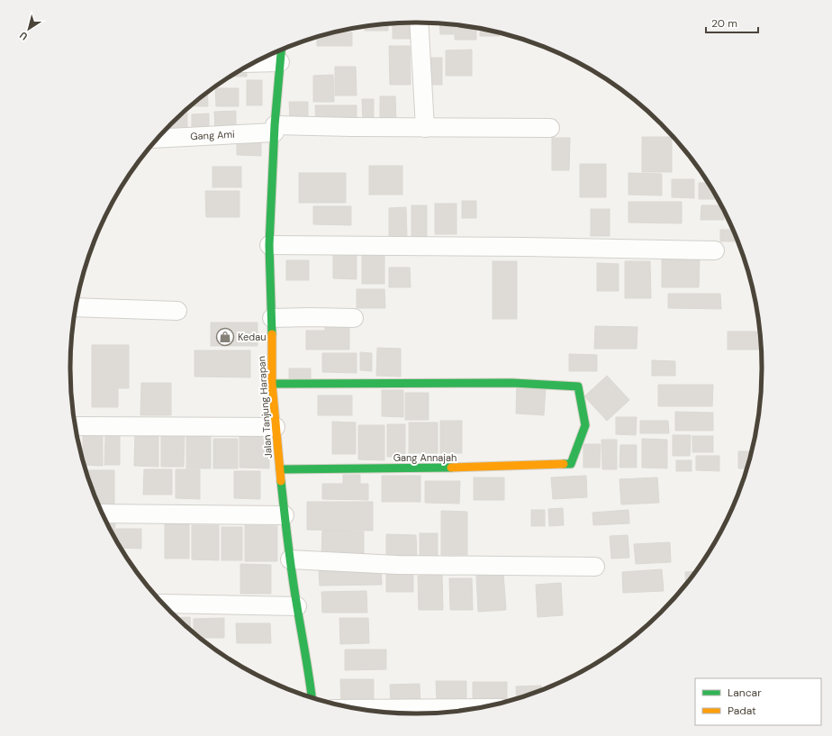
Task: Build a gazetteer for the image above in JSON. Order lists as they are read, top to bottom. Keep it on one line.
{"streets":{"street":["Gang Ami","Jalan Tanjung Harapan","Gang Annajah"]},"crossings":[["Gang Ami","Jalan Tanjung Harapan"],["Jalan Tanjung Harapan","Gang Annajah"]],"places":{"shop":["Kedau"]},"legend":["Lancar","Padat"],"scale_bar":"20 m","north":"bottom left"}
